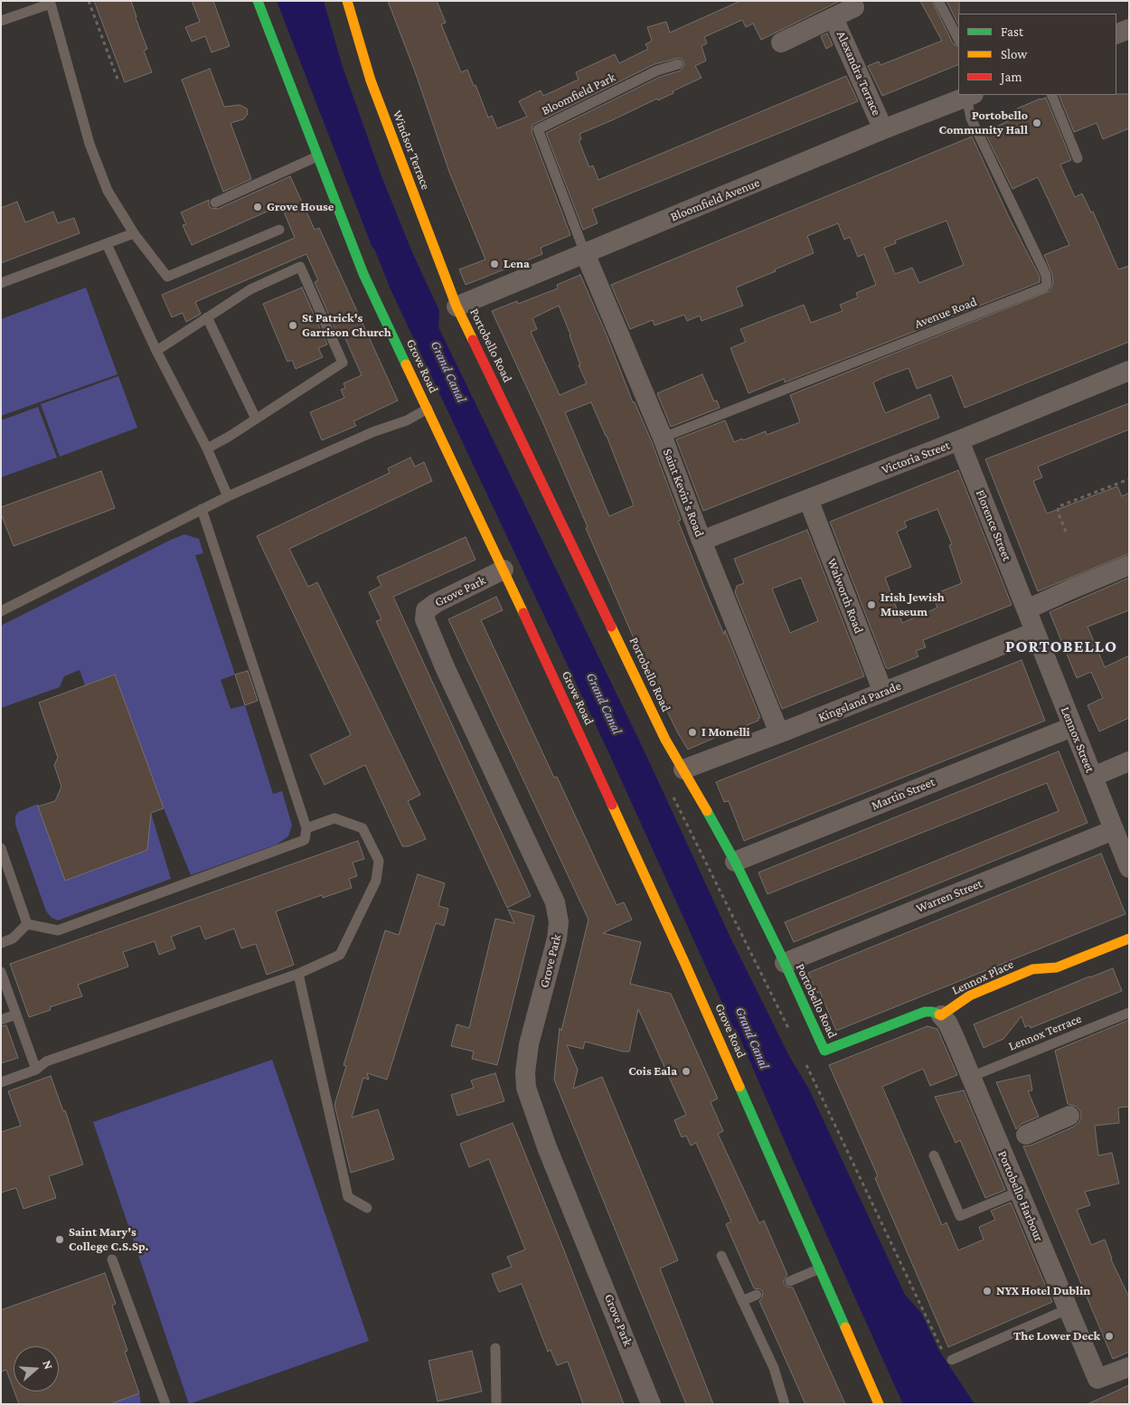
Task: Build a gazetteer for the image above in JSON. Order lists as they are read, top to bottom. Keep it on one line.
{"streets":{"main road":["Windsor Terrace","Portobello Road","Grove Road","Lennox Place"],"street":["Alexandra Terrace","Bloomfield Avenue","Victoria Street","Saint Kevin's Road","Florence Street","Grove Park","Walworth Road","Kingsland Parade","Lennox Street","Martin Street","Warren Street","Portobello Harbour"],"lane":["Bloomfield Park","Avenue Road","Lennox Terrace"]},"crossings":[["Alexandra Terrace","Bloomfield Avenue"],["Bloomfield Park","Bloomfield Avenue"],["Bloomfield Park","Saint Kevin's Road"],["Windsor Terrace","Bloomfield Avenue"],["Windsor Terrace","Portobello Road"],["Bloomfield Avenue","Avenue Road"],["Bloomfield Avenue","Portobello Road"],["Bloomfield Avenue","Saint Kevin's Road"],["Avenue Road","Saint Kevin's Road"],["Portobello Road","Kingsland Parade"],["Portobello Road","Martin Street"],["Portobello Road","Warren Street"],["Portobello Road","Lennox Place"],["Portobello Road","Portobello Harbour"],["Grove Road","Grove Park"],["Victoria Street","Saint Kevin's Road"],["Victoria Street","Florence Street"],["Victoria Street","Walworth Road"],["Saint Kevin's Road","Kingsland Parade"],["Florence Street","Lennox Street"],["Walworth Road","Kingsland Parade"],["Kingsland Parade","Lennox Street"],["Lennox Street","Martin Street"],["Lennox Street","Warren Street"],["Lennox Place","Portobello Harbour"],["Lennox Terrace","Portobello Harbour"]],"districts":["PORTOBELLO"],"water":["Grand Canal"],"places":["Portobello Community Hall","Grove House","Lena","St Patrick's Garrison Church","Irish Jewish Museum","I Monelli","Cois Eala","Saint Mary's College C.S.Sp.","NYX Hotel Dublin","The Lower Deck"],"legend":["Fast","Slow","Jam"],"north":"right"}
